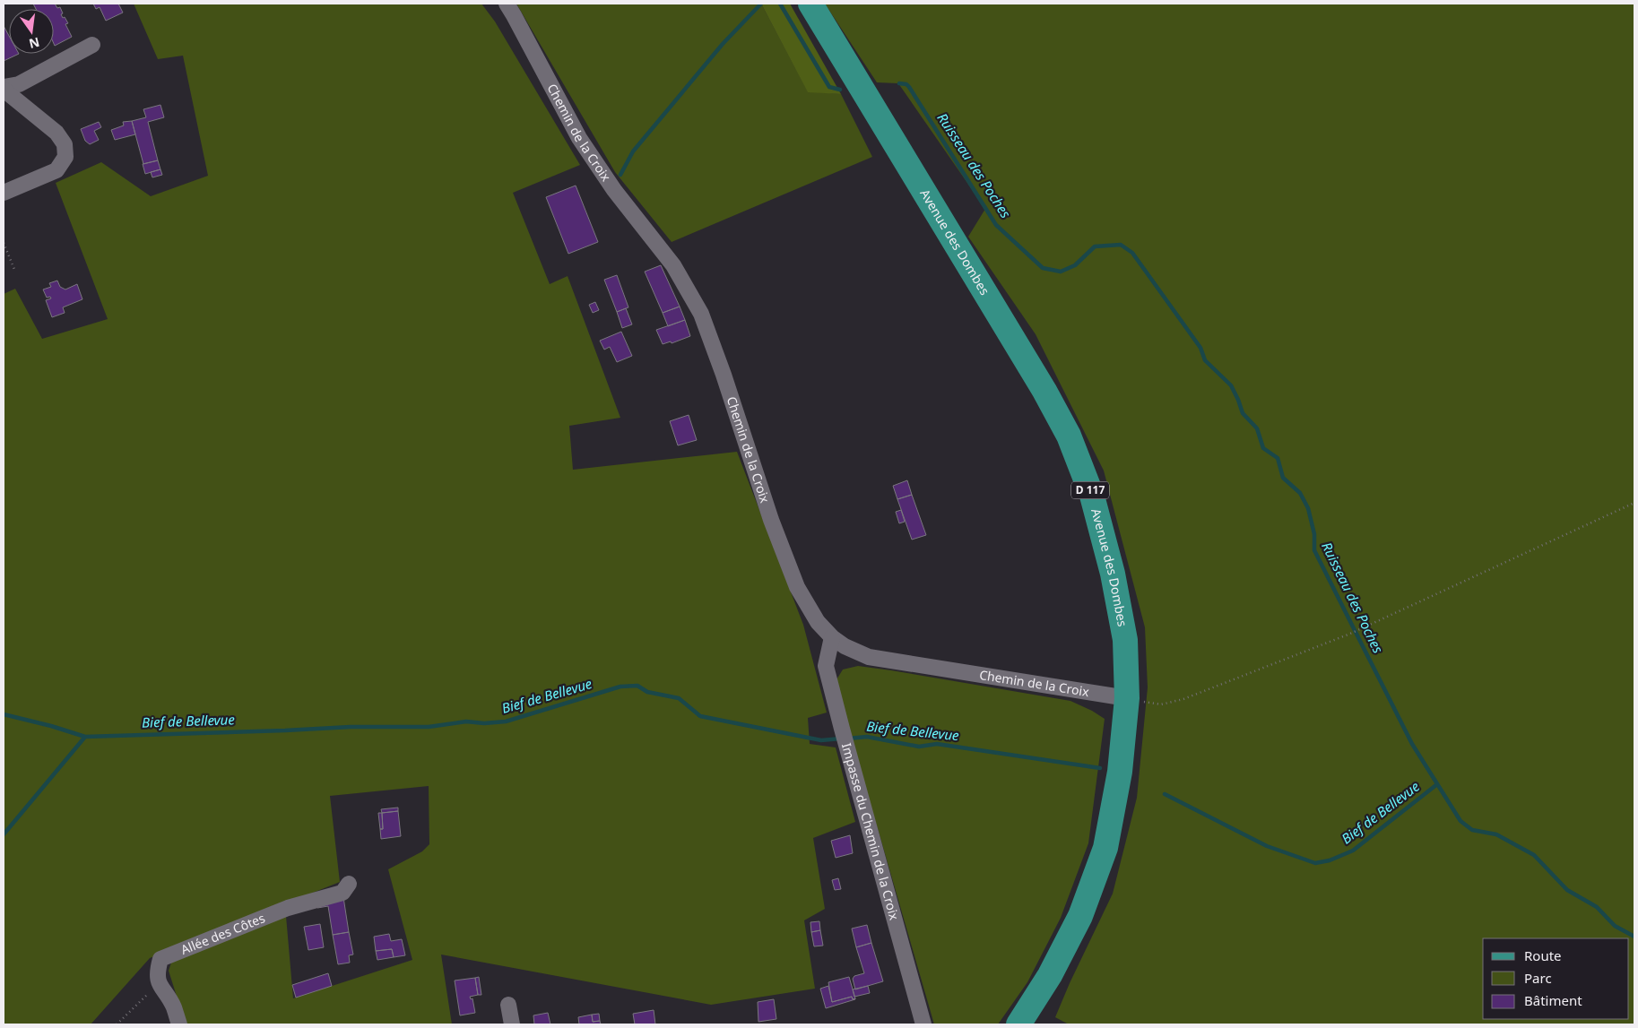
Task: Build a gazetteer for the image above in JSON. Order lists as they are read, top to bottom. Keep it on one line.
{"streets":{"main road":["Avenue des Dombes","D 117"],"street":["Chemin de la Croix","Impasse du Chemin de la Croix","Allée des Côtes"]},"crossings":[["Chemin de la Croix","Avenue des Dombes"],["Chemin de la Croix","Impasse du Chemin de la Croix"]],"water":["Ruisseau des Poches","Bief de Bellevue"],"legend":["Route","Parc","Bâtiment"],"north":"bottom"}
